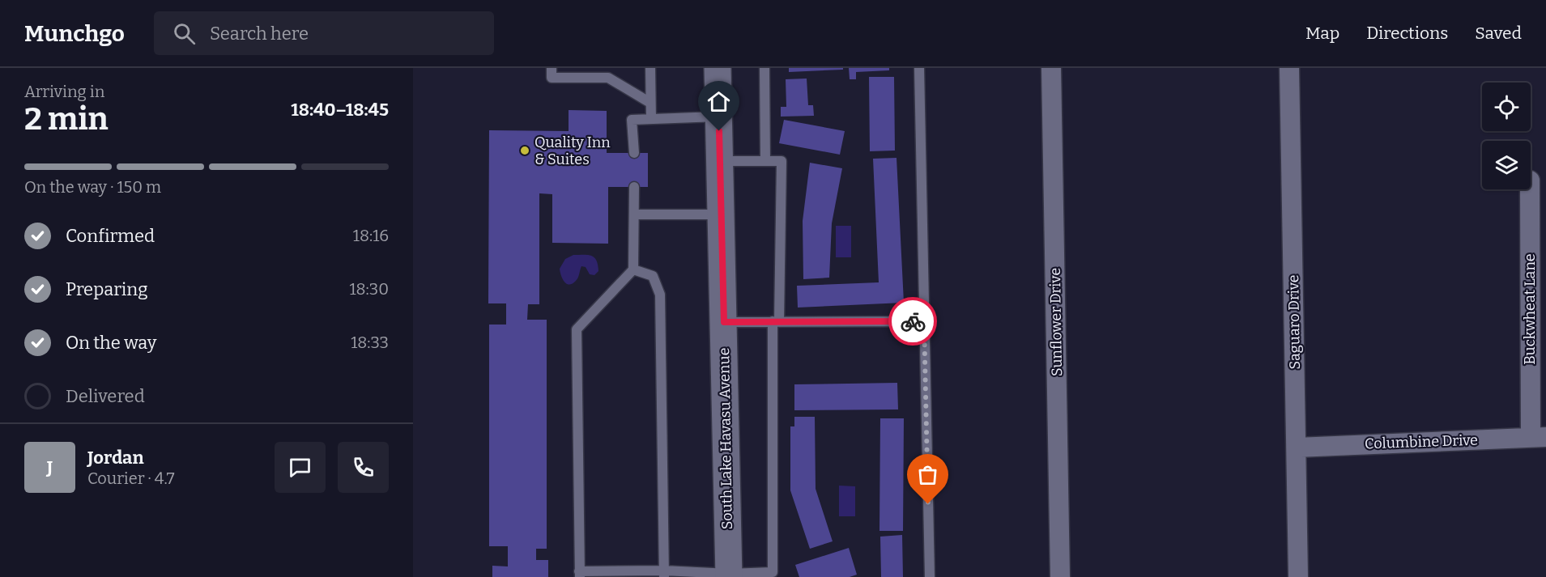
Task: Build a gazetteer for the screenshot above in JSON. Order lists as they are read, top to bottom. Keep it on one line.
{"streets":{"main road":["South Lake Havasu Avenue"],"street":["Buckwheat Lane","Sunflower Drive","Saguaro Drive","Columbine Drive"]},"crossings":[["Buckwheat Lane","Columbine Drive"],["Saguaro Drive","Columbine Drive"]],"places":["Quality Inn & Suites"],"page":{"header":"Munchgo","search":"Search here","nav":["Map","Directions","Saved"],"heading":["2 min","Arriving in","18:40–18:45"],"panel":["Jordan","Courier · 4.7"],"bar":"On the way · 150 m","list":[["Confirmed","18:16"],["Preparing","18:30"],["On the way","18:33"],"Delivered"],"round":"J"}}
